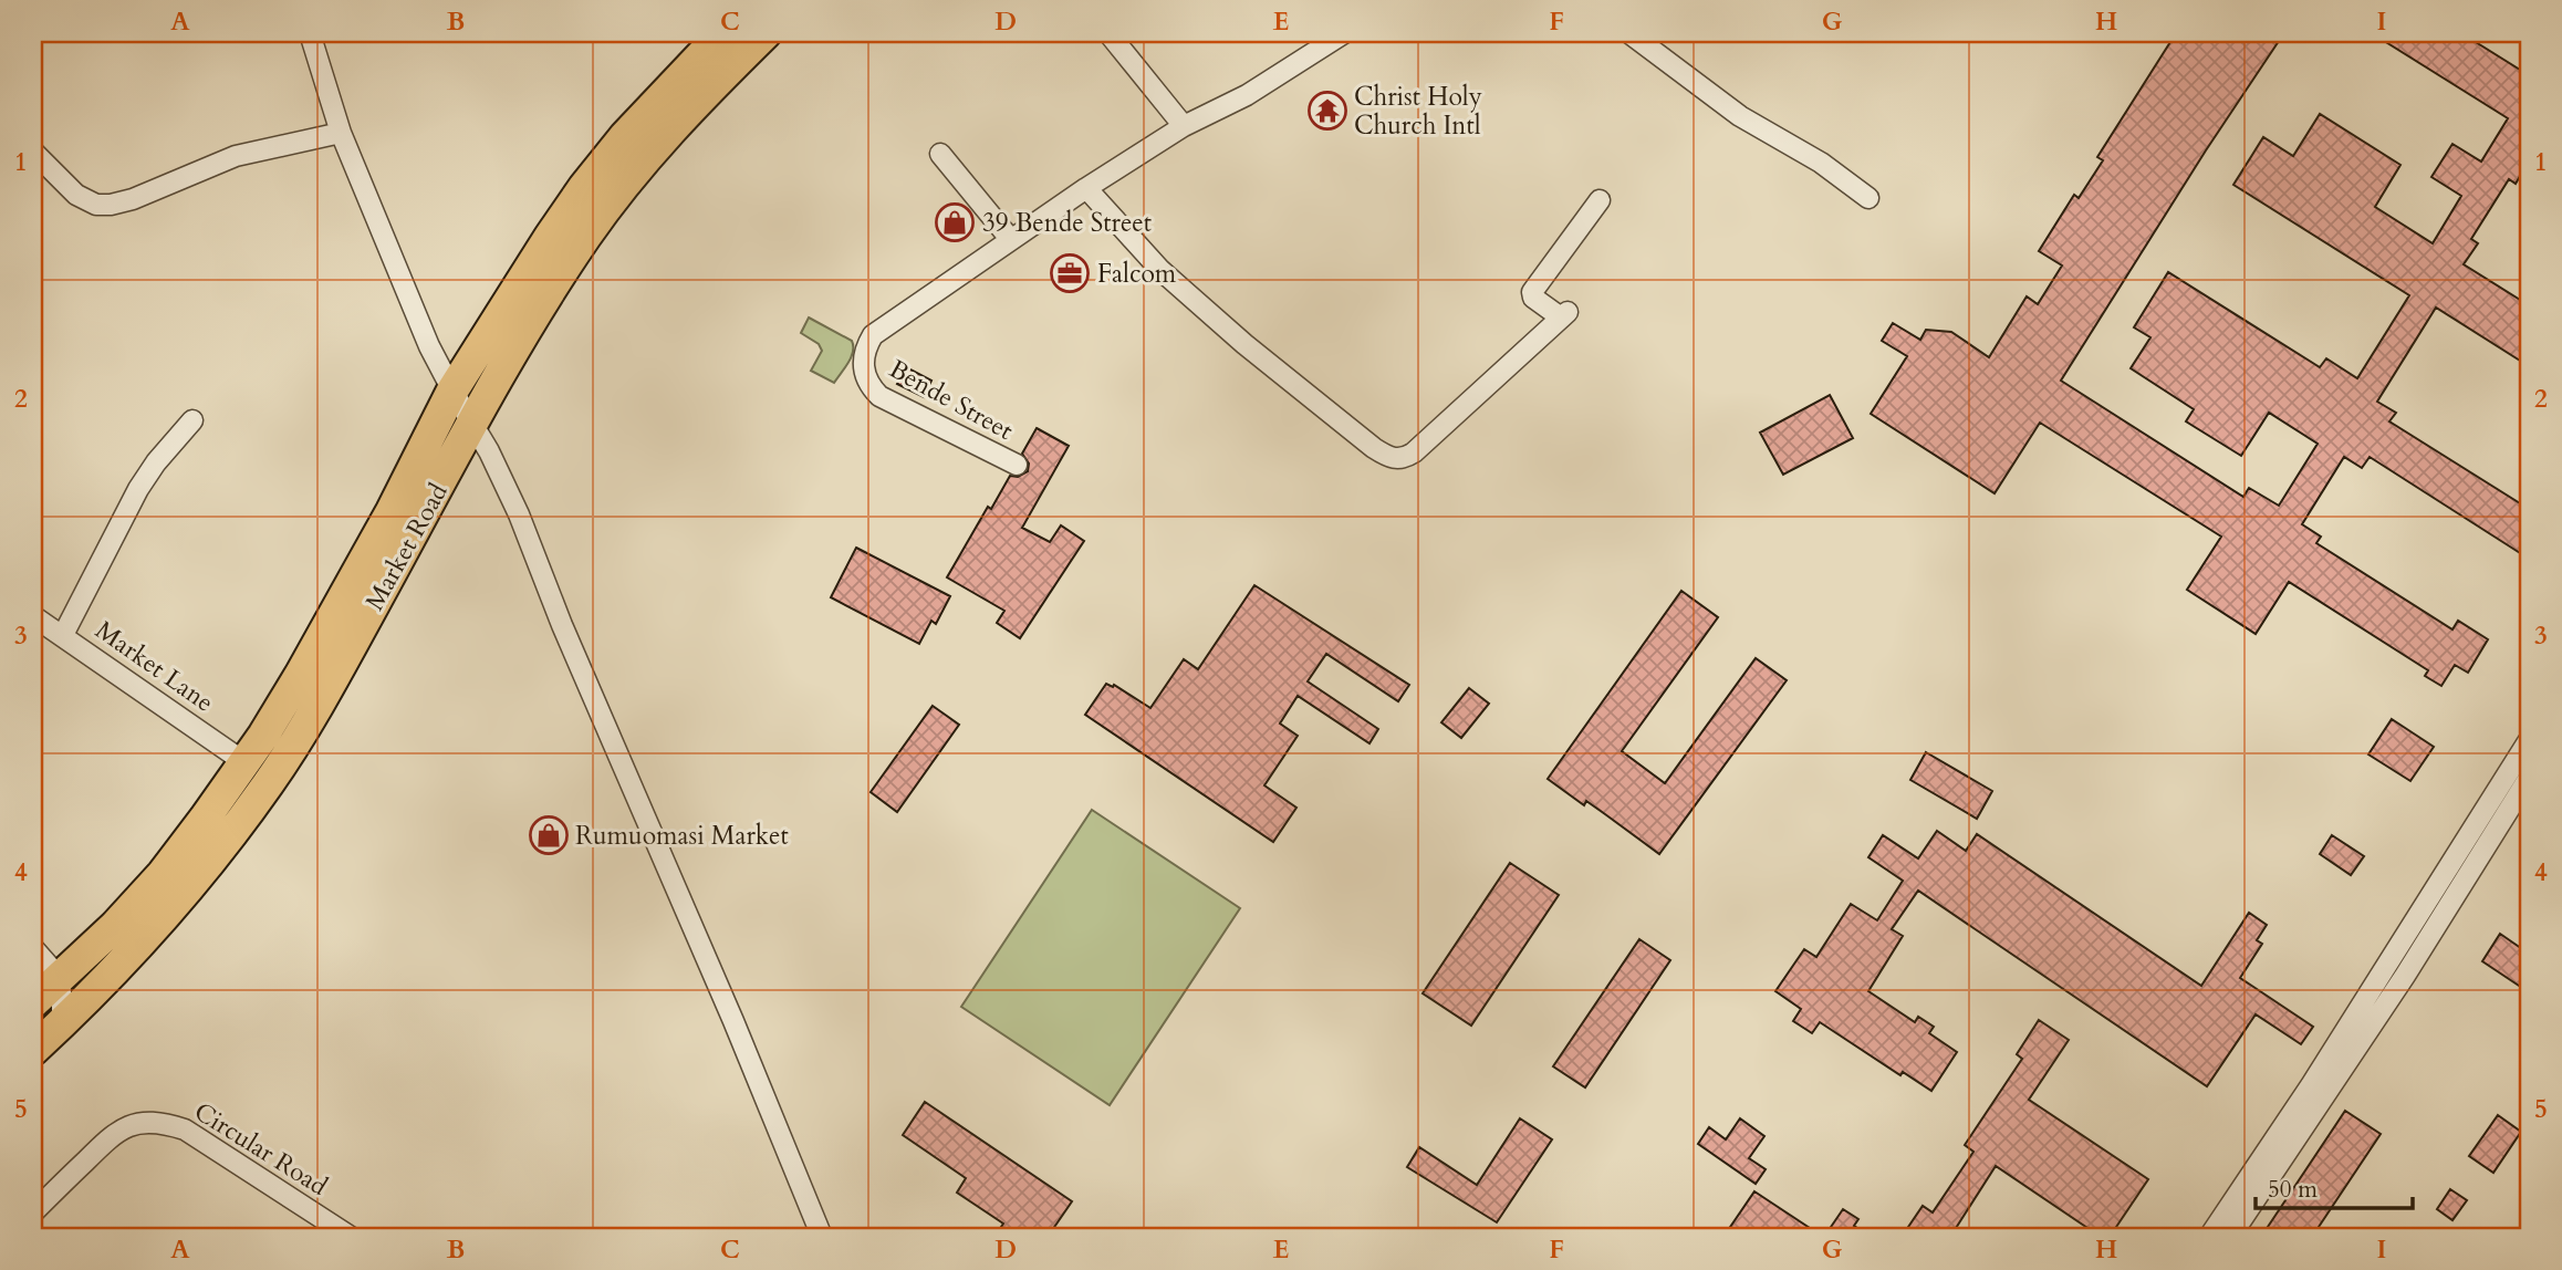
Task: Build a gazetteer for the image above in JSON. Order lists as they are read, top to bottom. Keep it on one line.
{"streets":{"main road":["Market Road"],"street":["Bende Street","Market Lane","Circular Road"]},"crossings":[["Market Road","Market Lane"]],"places":{"temple":["Christ Holy Church Intl"],"shop":["39 Bende Street","Rumuomasi Market"],"office":["Falcom"]},"scale_bar":"50 m","grid":{"columns":["A","B","C","D","E","F","G","H","I"],"rows":["1","2","3","4","5"]}}
